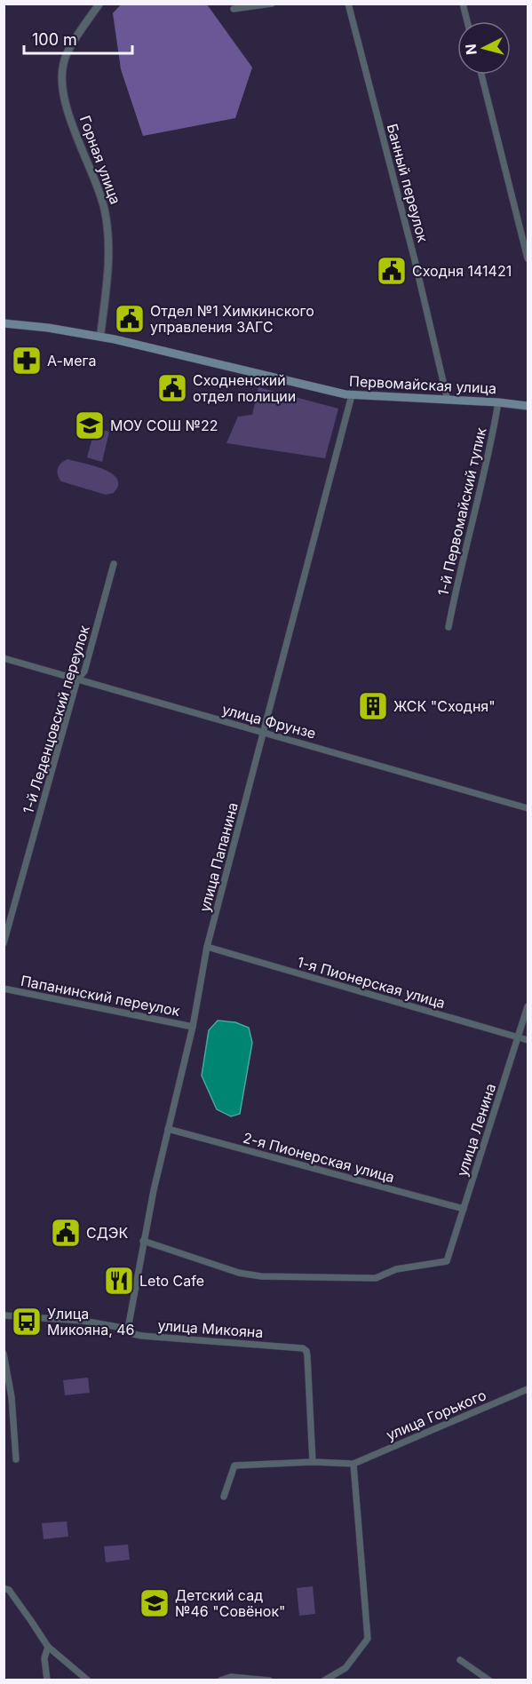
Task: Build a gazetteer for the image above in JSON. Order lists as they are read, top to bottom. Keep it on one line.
{"streets":{"main road":["Первомайская улица"],"street":["Горная улица","Банный переулок","1-й Первомайский тупик","1-й Леденцовский переулок","улица Фрунзе","улица Папанина","1-я Пионерская улица","Папанинский переулок","улица Ленина","2-я Пионерская улица","улица Микояна","улица Горького"]},"crossings":[["Горная улица","Первомайская улица"],["Банный переулок","Первомайская улица"],["Первомайская улица","1-й Первомайский тупик"],["Первомайская улица","улица Папанина"],["1-й Леденцовский переулок","улица Фрунзе"],["улица Фрунзе","улица Папанина"],["улица Папанина","1-я Пионерская улица"],["улица Папанина","Папанинский переулок"],["улица Папанина","улица Ленина"],["улица Папанина","2-я Пионерская улица"],["улица Папанина","улица Микояна"],["1-я Пионерская улица","улица Ленина"],["улица Ленина","2-я Пионерская улица"],["улица Микояна","улица Горького"]],"places":{"public building":["Сходня 141421","Отдел №1 Химкинского управления ЗАГС","Сходненский отдел полиции","СДЭК"],"pharmacy":["А-мега"],"school or university":["МОУ СОШ №22","Детский сад №46 \"Совёнок\""],"building":["ЖСК \"Сходня\""],"restaurant":["Leto Cafe"],"bus stop":["Улица Микояна, 46"]},"scale_bar":"100 m","north":"left"}
